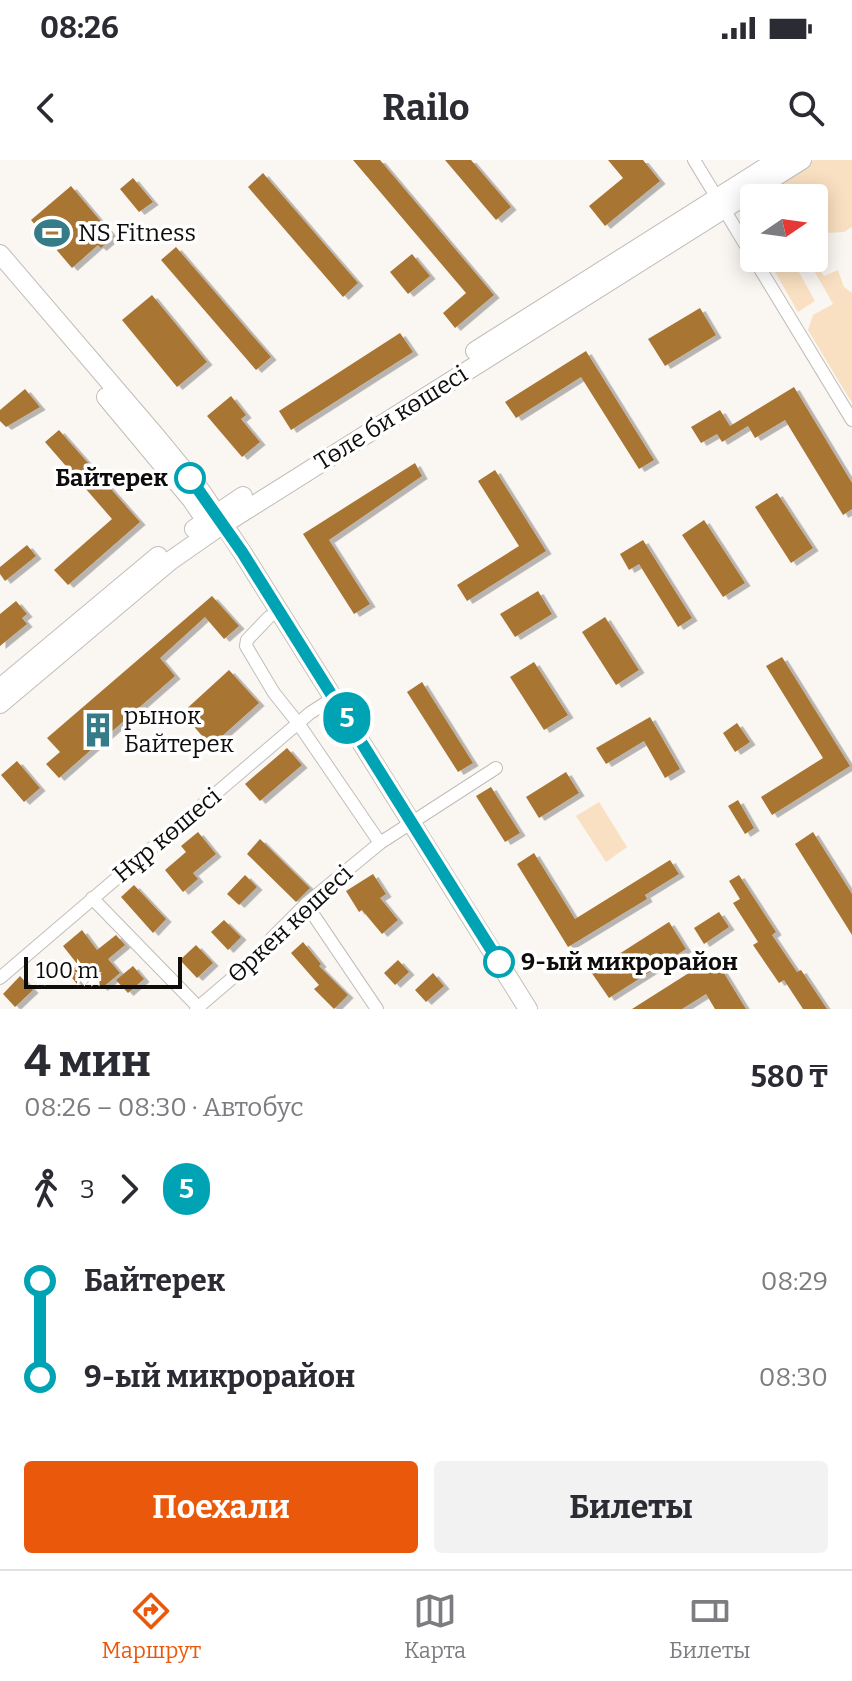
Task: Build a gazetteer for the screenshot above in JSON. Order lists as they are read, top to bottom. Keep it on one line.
{"streets":{"main road":["Төле би көшесі"],"street":["Нұр көшесі","Өркен көшесі"]},"places":{"sports":["NS Fitness"],"other":["Байтерек","9-ый микрорайон"],"building":["рынок Байтерек"]},"lines":["bus line 5"],"scale_bar":"100 m","north":"right","page":{"status":"08:26","header":"Railo","on_map":"5","scale":"100 m","heading":["4 мин","08:26 – 08:30 · Автобус","580 ₸"],"legs":["3","5"],"list":[{"name":"Байтерек","value":"08:29"},{"name":"9-ый микрорайон","value":"08:30"}],"buttons":["Поехали","Билеты"],"tabs":["Маршрут","Карта","Билеты"]}}
